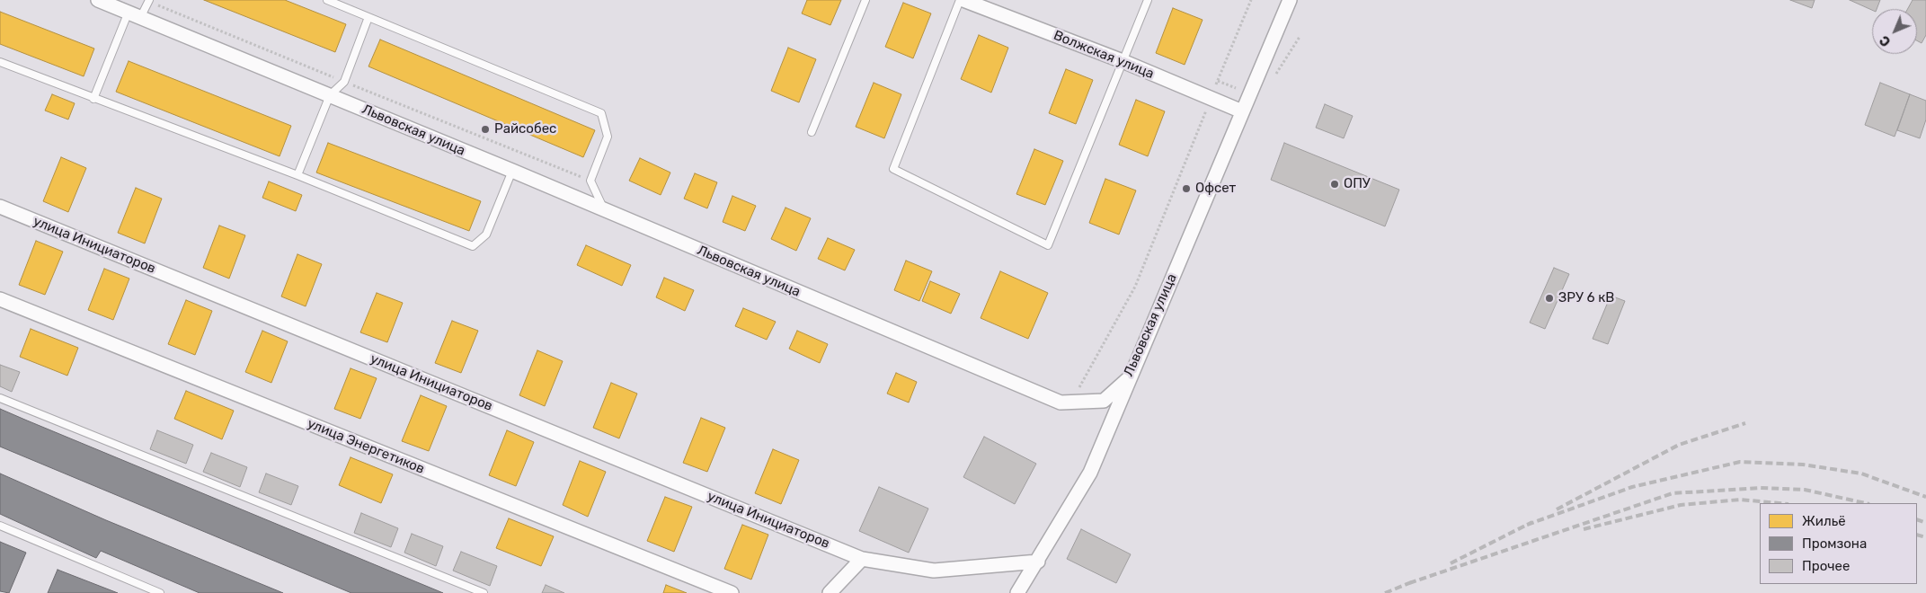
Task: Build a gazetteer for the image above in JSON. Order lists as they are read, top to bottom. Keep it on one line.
{"streets":{"street":["Волжская улица","Львовская улица","улица Инициаторов","улица Энергетиков"]},"crossings":[["Волжская улица","Львовская улица"]],"places":["Райсобес","ОПУ","Офсет","ЗРУ 6 кВ"],"legend":["Жильё","Промзона","Прочее"],"north":"bottom left"}
